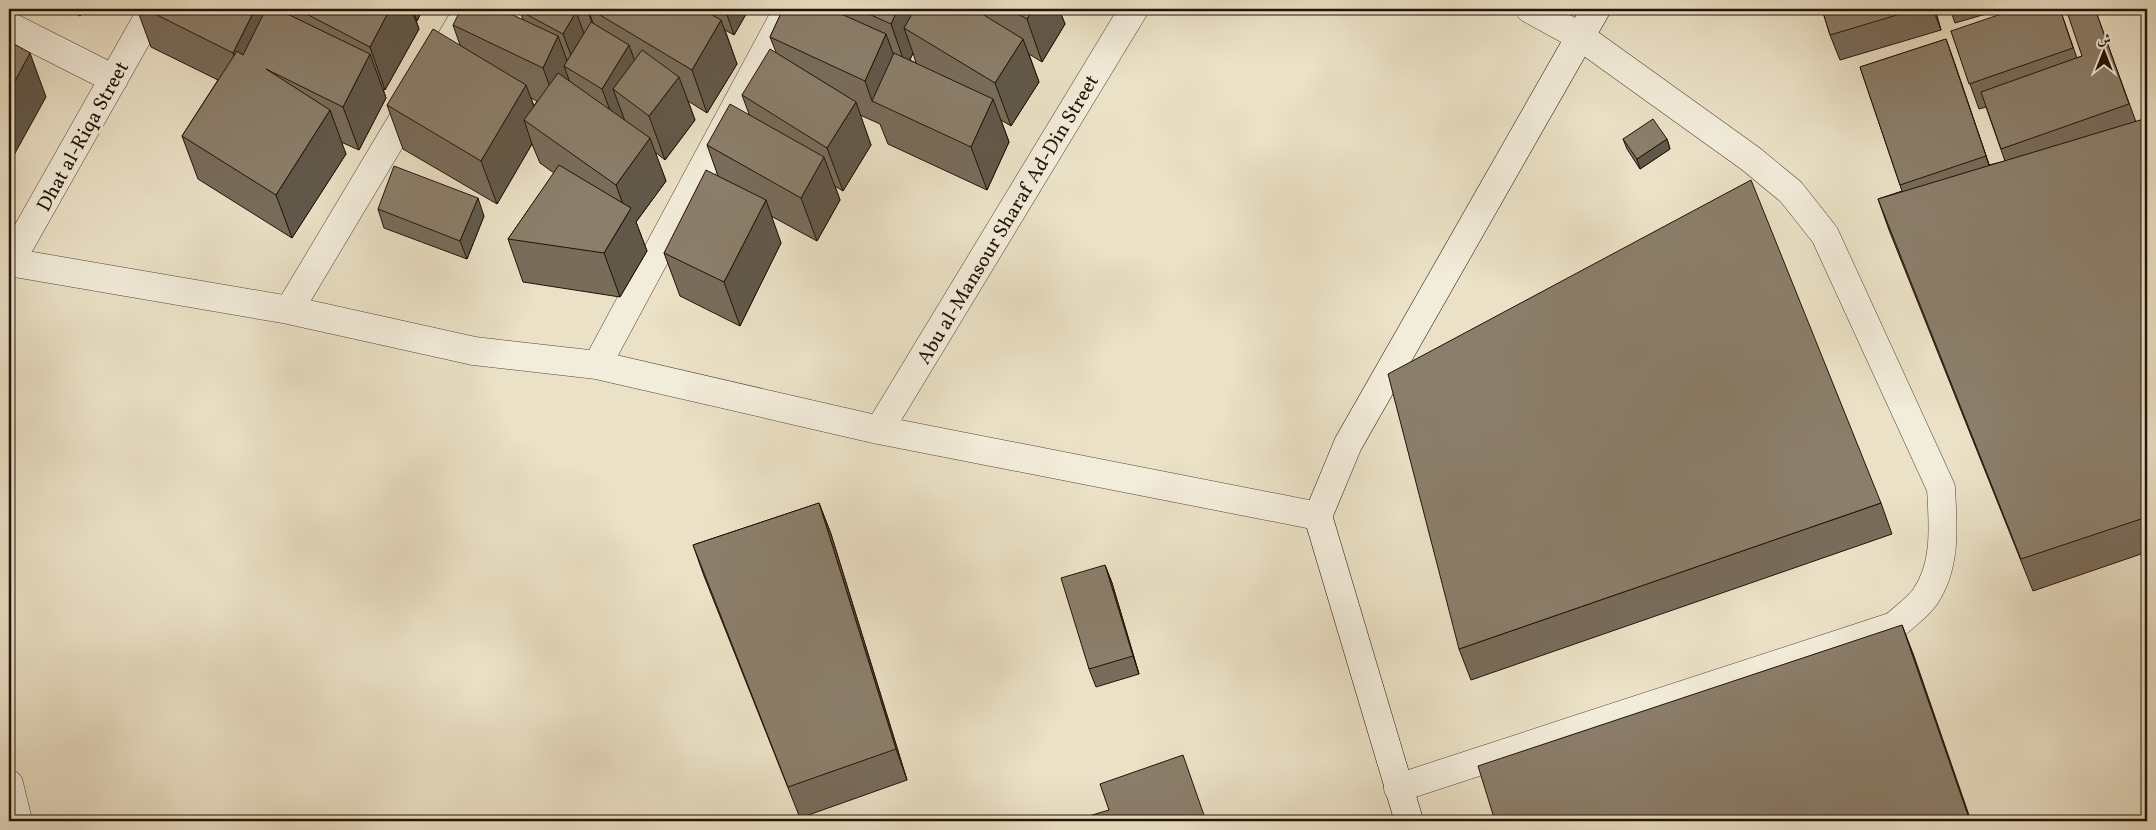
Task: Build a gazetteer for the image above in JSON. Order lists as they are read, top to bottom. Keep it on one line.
{"streets":{"street":["Dhat al-Riqa Street","Abu al-Mansour Sharaf Ad-Din Street"]},"north":"top"}
